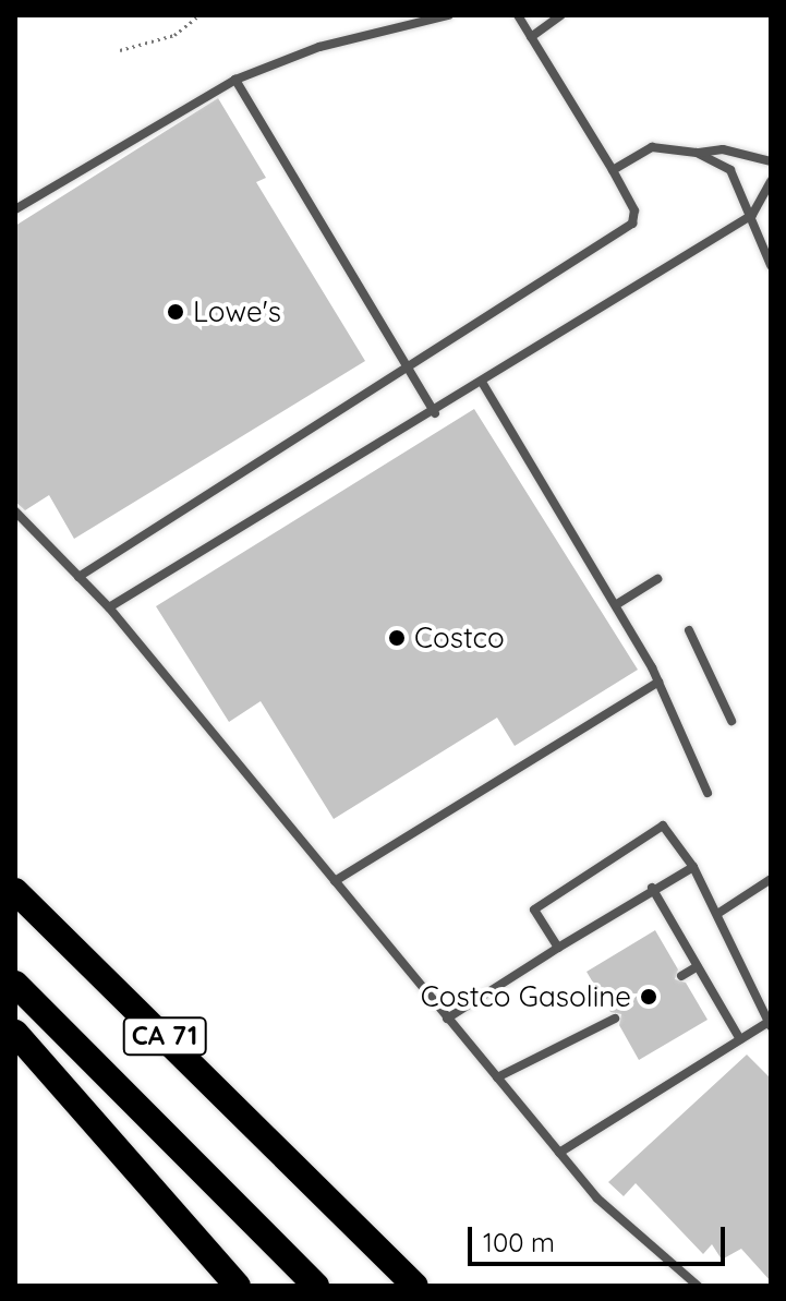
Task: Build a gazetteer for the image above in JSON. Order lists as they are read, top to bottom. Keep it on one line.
{"streets":{"highway":["CA 71"]},"places":["Lowe's","Costco","Costco Gasoline"],"scale_bar":"100 m"}
